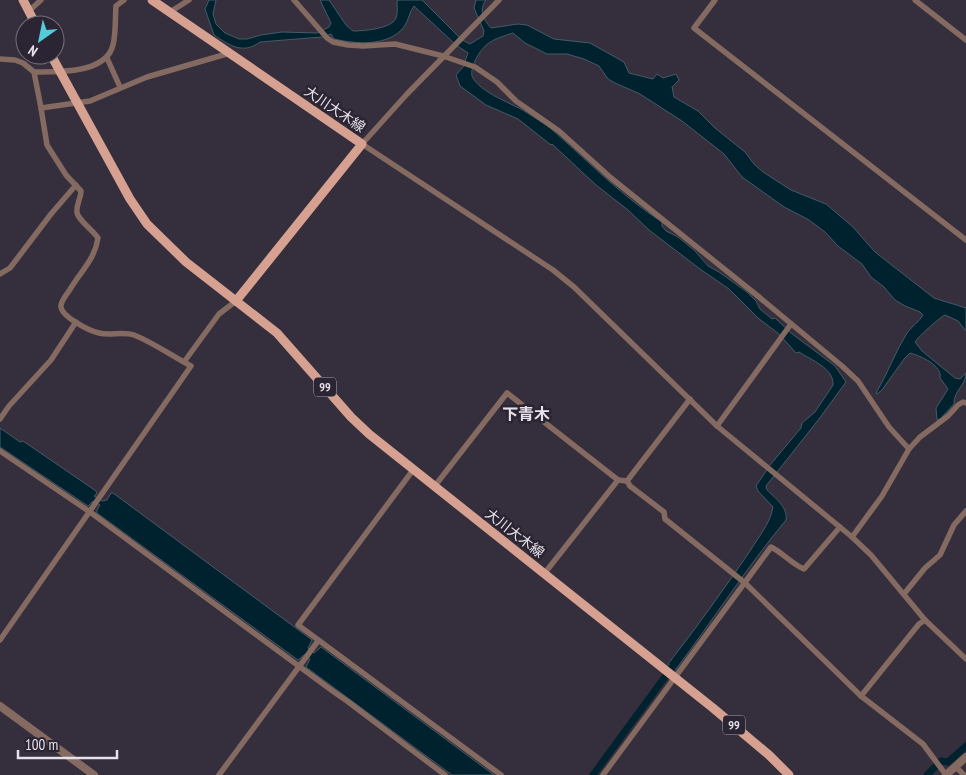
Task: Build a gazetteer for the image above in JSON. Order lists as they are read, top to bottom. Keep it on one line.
{"streets":{"main road":["大川大木線","99"]},"districts":["下青木"],"scale_bar":"100 m","north":"bottom left"}
